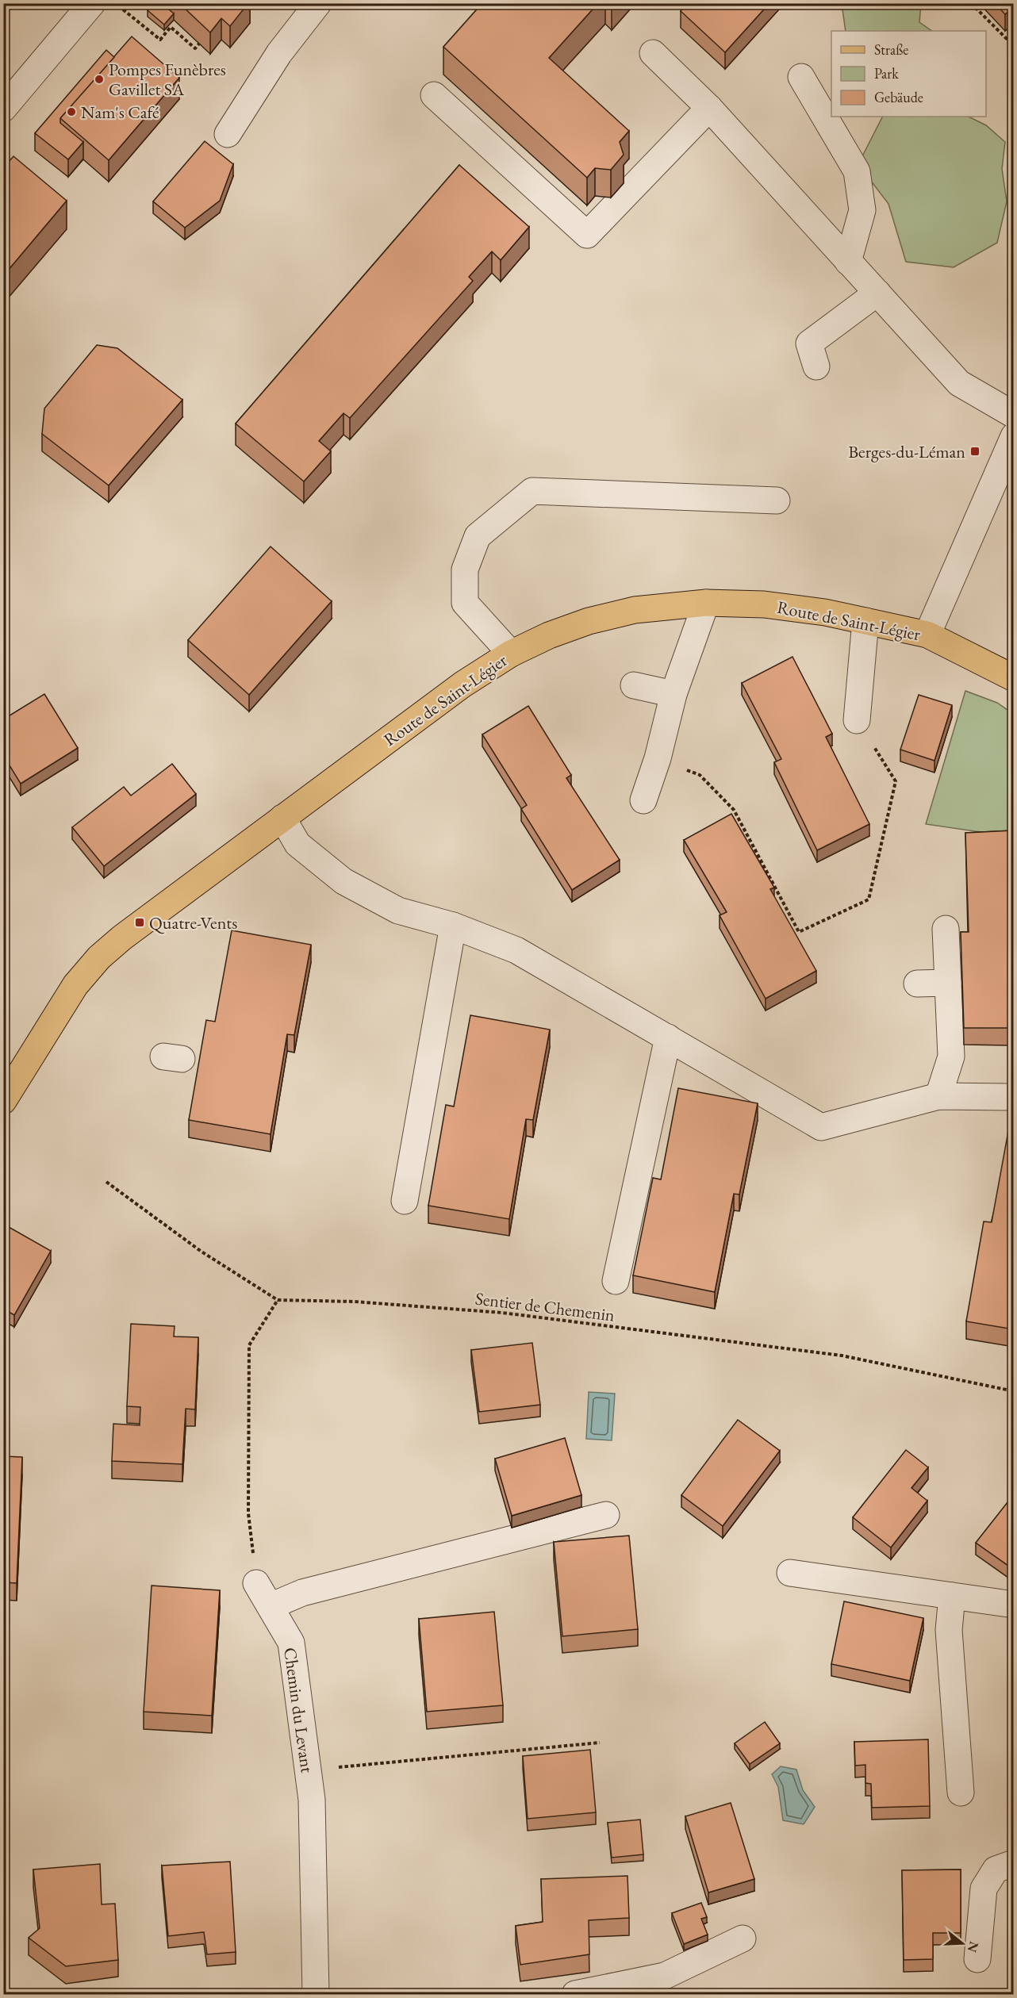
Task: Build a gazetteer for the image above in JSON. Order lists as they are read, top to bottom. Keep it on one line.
{"streets":{"main road":["Route de Saint-Légier"],"street":["Chemin du Levant"],"path":["Sentier de Chemenin"]},"places":{"other":["Pompes Funèbres Gavillet SA","Nam's Café"],"transit":["Berges-du-Léman","Quatre-Vents"]},"legend":["Straße","Park","Gebäude"],"north":"right"}
